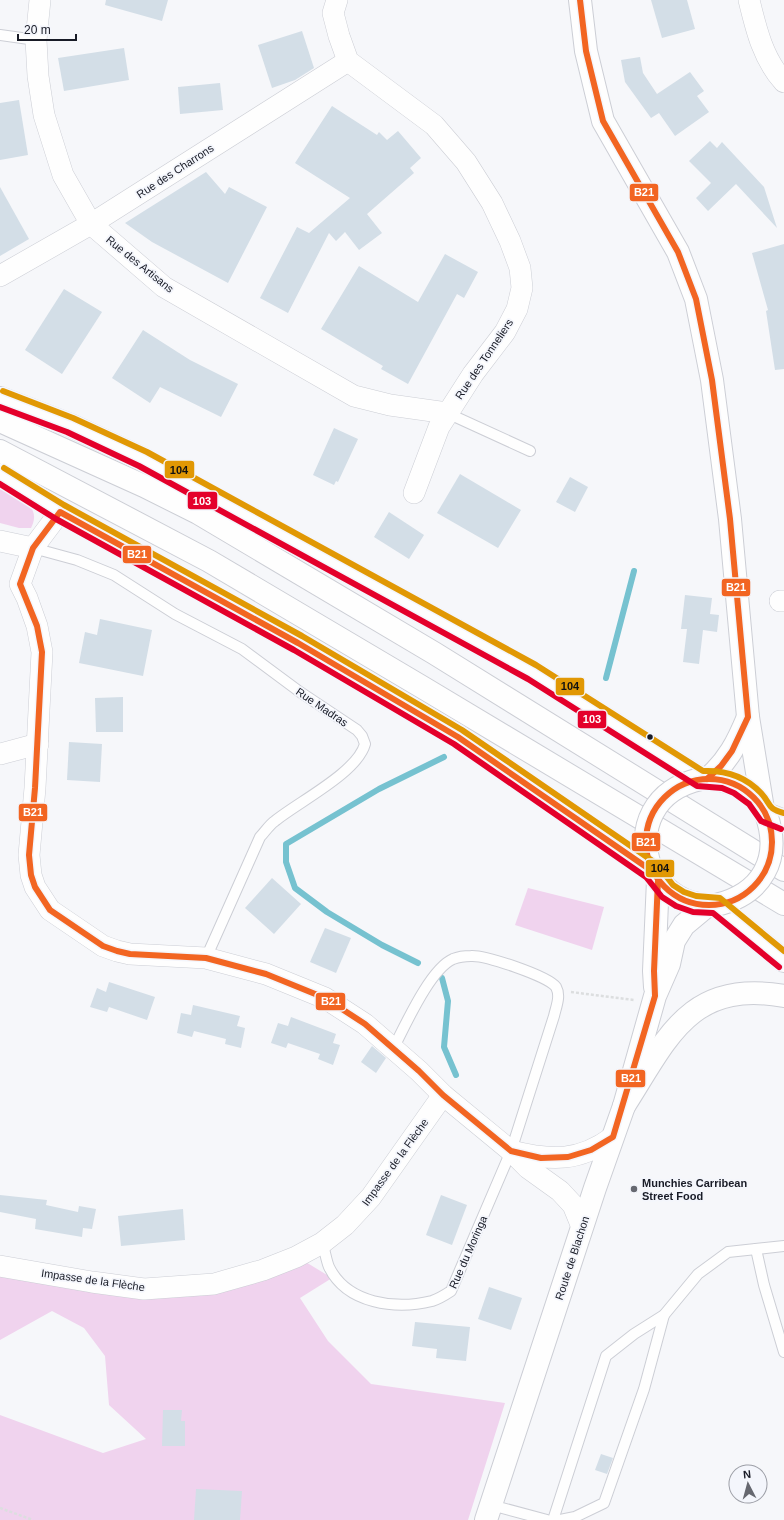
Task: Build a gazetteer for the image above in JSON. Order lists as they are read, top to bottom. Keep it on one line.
{"streets":{"main road":["Route de Blachon"],"street":["Rue des Charrons","Rue des Artisans","Rue des Tonneliers","Impasse de la Flèche"],"lane":["Rue Madras","Rue du Moringa"]},"crossings":[["Rue des Charrons","Rue des Artisans"],["Rue des Charrons","Rue des Tonneliers"],["Rue des Artisans","Rue des Tonneliers"],["Impasse de la Flèche","Rue du Moringa"]],"places":["Munchies Carribean Street Food"],"lines":["transit line B21","transit line 104","transit line 103"],"scale_bar":"20 m","north":"top"}
